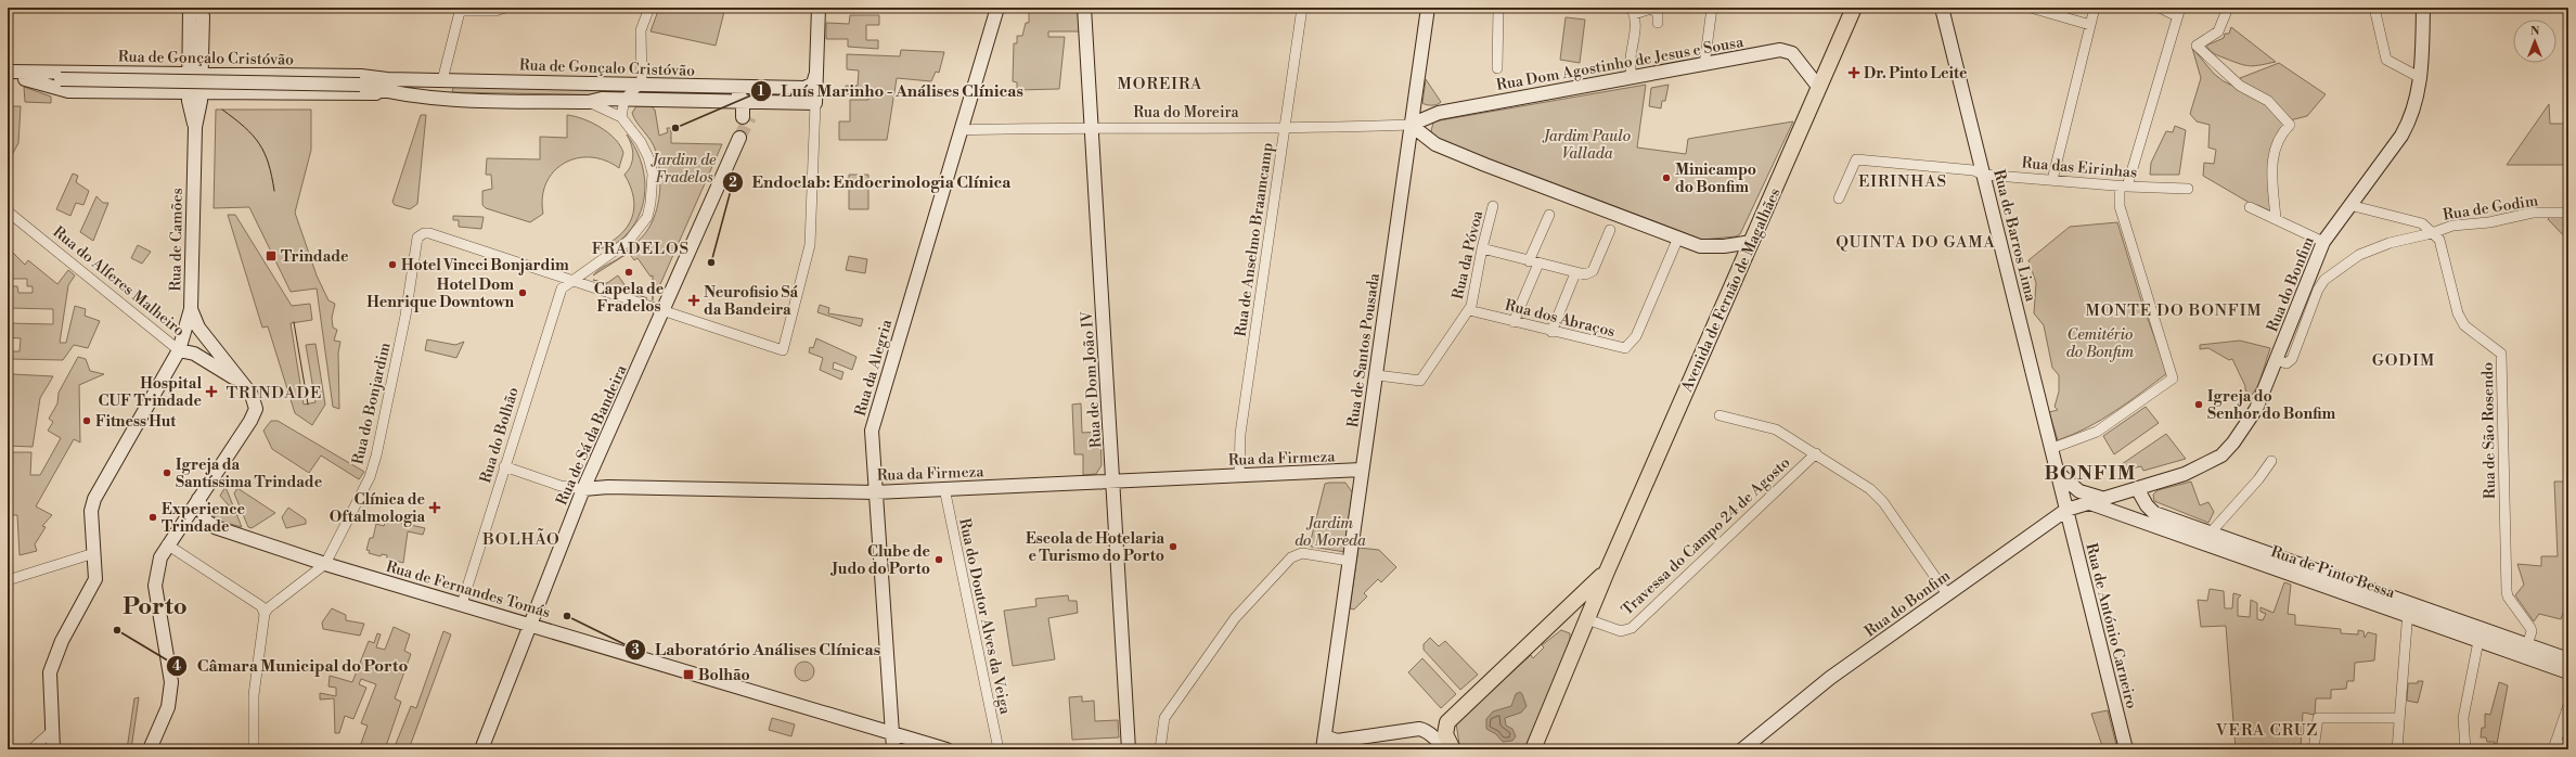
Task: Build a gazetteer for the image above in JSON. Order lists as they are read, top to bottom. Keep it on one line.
{"streets":{"main road":["Rua de Gonçalo Cristóvão","Rua Dom Agostinho de Jesus e Sousa","Rua de Barros Lima","Rua de Camões","Rua do Alferes Malheiro","Rua do Bonfim","Avenida de Fernão de Magalhães","Rua de Santos Pousada","Rua da Alegria","Rua de Dom João IV","Rua de Sá da Bandeira","Rua da Firmeza","Rua de Pinto Bessa","Rua de Fernandes Tomás","Rua de António Carneiro"],"street":["Rua do Moreira","Rua das Eirinhas","Rua de Godim","Rua de Anselmo Braamcamp","Rua da Póvoa","Rua dos Abraços","Rua do Bonjardim","Rua de São Rosendo","Rua do Bolhão","Travessa do Campo 24 de Agosto","Rua do Doutor Alves da Veiga"]},"crossings":[["Rua de Gonçalo Cristóvão","Rua de Camões"],["Rua Dom Agostinho de Jesus e Sousa","Rua do Moreira"],["Rua Dom Agostinho de Jesus e Sousa","Avenida de Fernão de Magalhães"],["Rua Dom Agostinho de Jesus e Sousa","Rua de Santos Pousada"],["Rua do Moreira","Rua de Anselmo Braamcamp"],["Rua do Moreira","Rua de Santos Pousada"],["Rua do Moreira","Rua da Alegria"],["Rua do Moreira","Rua de Dom João IV"],["Rua das Eirinhas","Rua de Barros Lima"],["Rua de Godim","Rua do Bonfim"],["Rua de Godim","Rua de São Rosendo"],["Rua de Barros Lima","Rua do Bonfim"],["Rua de Barros Lima","Rua de António Carneiro"],["Rua de Camões","Rua do Alferes Malheiro"],["Rua de Anselmo Braamcamp","Rua da Firmeza"],["Rua da Póvoa","Rua dos Abraços"],["Rua da Póvoa","Rua de Santos Pousada"],["Rua do Bonfim","Rua de Pinto Bessa"],["Rua do Bonfim","Rua de António Carneiro"],["Avenida de Fernão de Magalhães","Travessa do Campo 24 de Agosto"],["Rua de Santos Pousada","Rua da Firmeza"],["Rua da Alegria","Rua da Firmeza"],["Rua da Alegria","Rua de Fernandes Tomás"],["Rua de Dom João IV","Rua da Firmeza"],["Rua do Bonjardim","Rua do Bolhão"],["Rua do Bonjardim","Rua de Fernandes Tomás"],["Rua de São Rosendo","Rua de Pinto Bessa"],["Rua do Bolhão","Rua da Firmeza"],["Rua do Bolhão","Rua de Fernandes Tomás"],["Rua de Sá da Bandeira","Rua da Firmeza"],["Rua de Sá da Bandeira","Rua de Fernandes Tomás"],["Rua da Firmeza","Rua do Doutor Alves da Veiga"]],"districts":["MOREIRA","EIRINHAS","QUINTA DO GAMA","FRADELOS","MONTE DO BONFIM","GODIM","TRINDADE","BONFIM","BOLHÃO","Porto","VERA CRUZ"],"parks":["Jardim Paulo Vallada","Jardim de Fradelos","Cemitério do Bonfim","Jardim do Moreda"],"places":{"health":["Dr. Pinto Leite","Neurofisio Sá da Bandeira","Hospital CUF Trindade","Clínica de Oftalmologia"],"other":["Luís Marinho - Análises Clínicas","Minicampo do Bonfim","Endoclab: Endocrinologia Clínica","Hotel Vincci Bonjardim","Capela de Fradelos","Hotel Dom Henrique Downtown","Igreja do Senhor do Bonfim","Fitness Hut","Igreja da Santíssima Trindade","Experience Trindade","Escola de Hotelaria e Turismo do Porto","Clube de Judo do Porto","Laboratório Análises Clínicas","Câmara Municipal do Porto"],"transit":["Trindade","Bolhão"]},"north":"top"}
